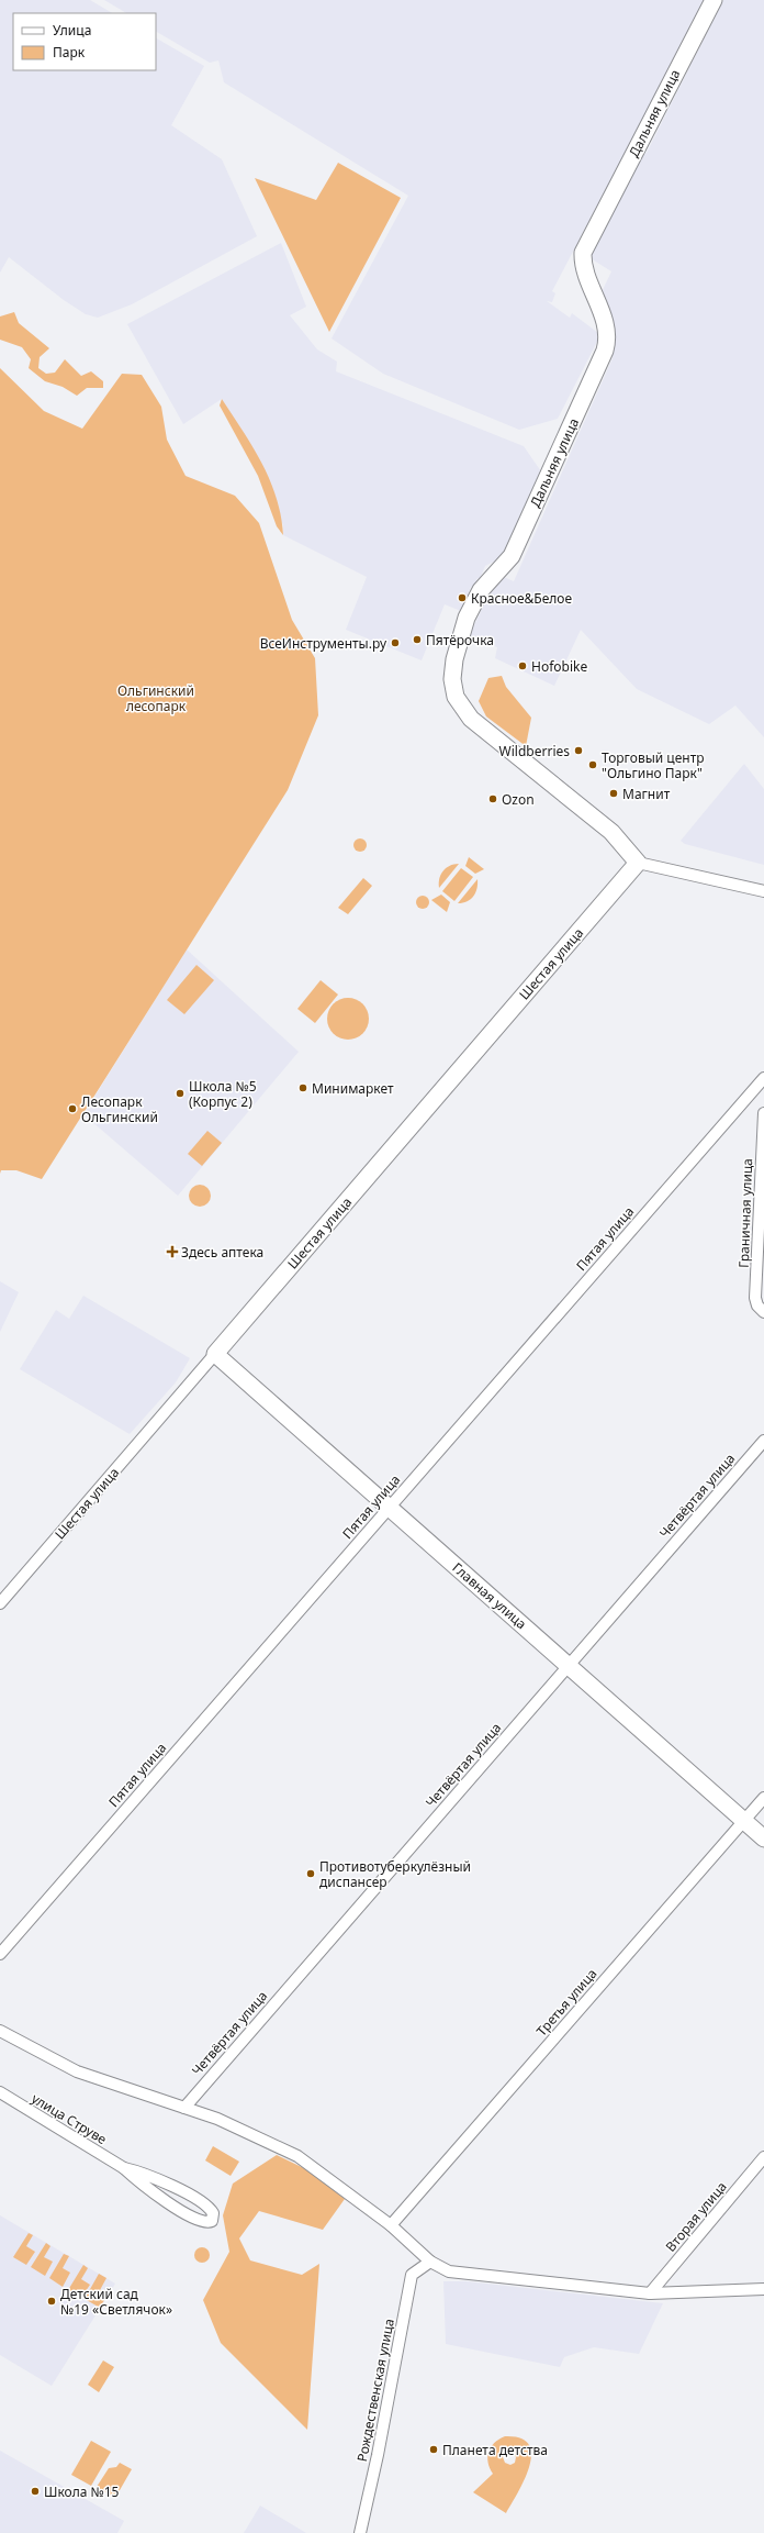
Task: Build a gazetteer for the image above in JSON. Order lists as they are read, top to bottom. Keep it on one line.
{"streets":{"street":["Дальняя улица","Шестая улица","Граничная улица","Пятая улица","Четвёртая улица","Главная улица","Третья улица","улица Струве","Вторая улица","Рождественская улица"]},"crossings":[["Дальняя улица","Шестая улица"],["Шестая улица","Главная улица"],["Пятая улица","Главная улица"],["Четвёртая улица","Главная улица"],["Главная улица","Третья улица"]],"parks":["Ольгинский лесопарк"],"places":{"other":["Красное&Белое","Пятёрочка","ВсеИнструменты.ру","Hofobike","Wildberries","Торговый центр \"Ольгино Парк\"","Магнит","Ozon","Минимаркет","Школа №5 (Корпус 2)","Лесопарк Ольгинский","Противотуберкулёзный диспансер","Детский сад №19 «Светлячок»","Планета детства","Школа №15"],"health":["Здесь аптека"]},"legend":["Улица","Парк"]}
